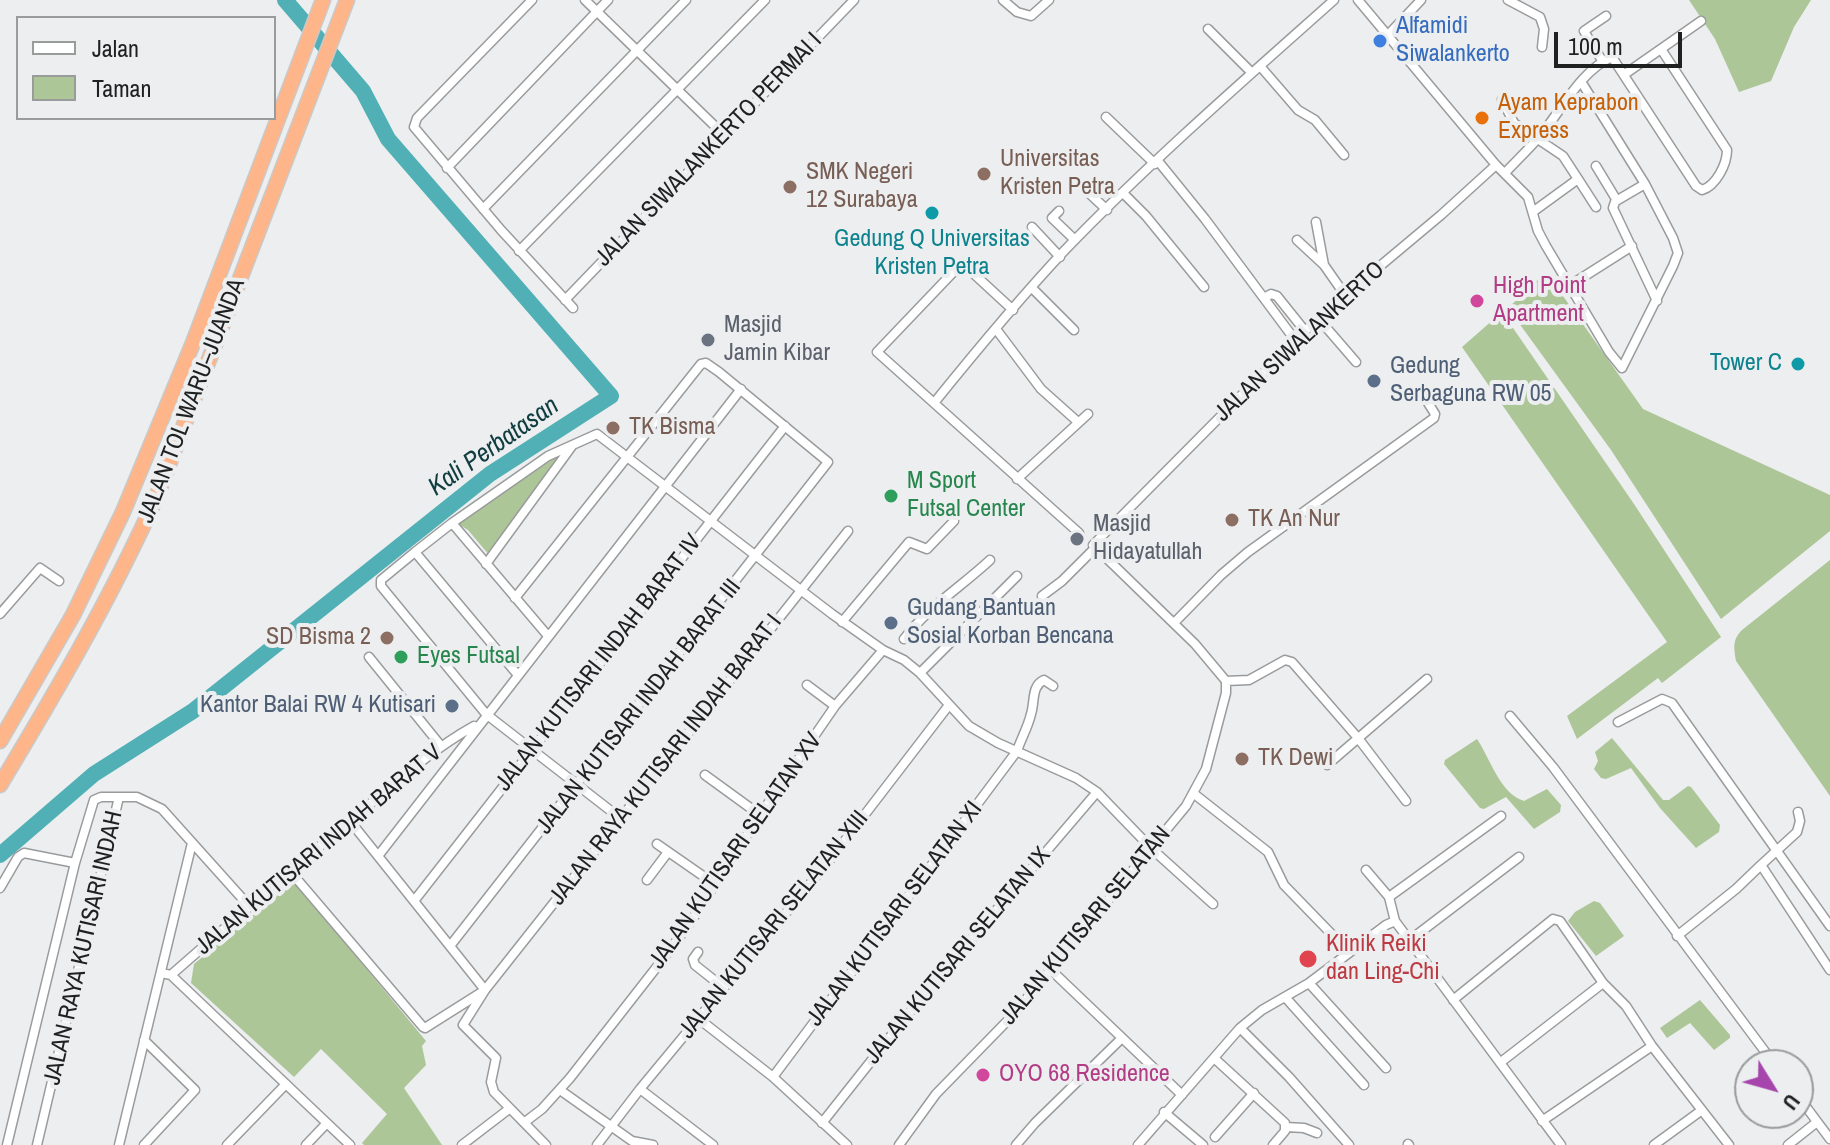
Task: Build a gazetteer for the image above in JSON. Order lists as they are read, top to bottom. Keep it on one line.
{"streets":{"highway":["JALAN TOL WARU–JUANDA"],"street":["JALAN SIWALANKERTO PERMAI I","JALAN SIWALANKERTO","JALAN KUTISARI INDAH BARAT IV","JALAN KUTISARI INDAH BARAT III","JALAN RAYA KUTISARI INDAH BARAT I","JALAN KUTISARI INDAH BARAT V","JALAN KUTISARI SELATAN XV","JALAN KUTISARI SELATAN XI","JALAN KUTISARI SELATAN XIII","JALAN KUTISARI SELATAN","JALAN RAYA KUTISARI INDAH","JALAN KUTISARI SELATAN IX"]},"crossings":[["JALAN KUTISARI INDAH BARAT IV","JALAN KUTISARI INDAH BARAT III"]],"water":["Kali Perbatasan"],"places":["Alfamidi Siwalankerto","Ayam Keprabon Express","Universitas Kristen Petra","SMK Negeri 12 Surabaya","Gedung Q Universitas Kristen Petra","High Point Apartment","Masjid Jamin Kibar","Tower C","Gedung Serbaguna RW 05","TK Bisma","M Sport Futsal Center","TK An Nur","Masjid Hidayatullah","Gudang Bantuan Sosial Korban Bencana","SD Bisma 2","Eyes Futsal","Kantor Balai RW 4 Kutisari","TK Dewi","Klinik Reiki dan Ling-Chi","OYO 68 Residence"],"legend":["Jalan","Taman"],"scale_bar":"100 m","north":"bottom right"}
